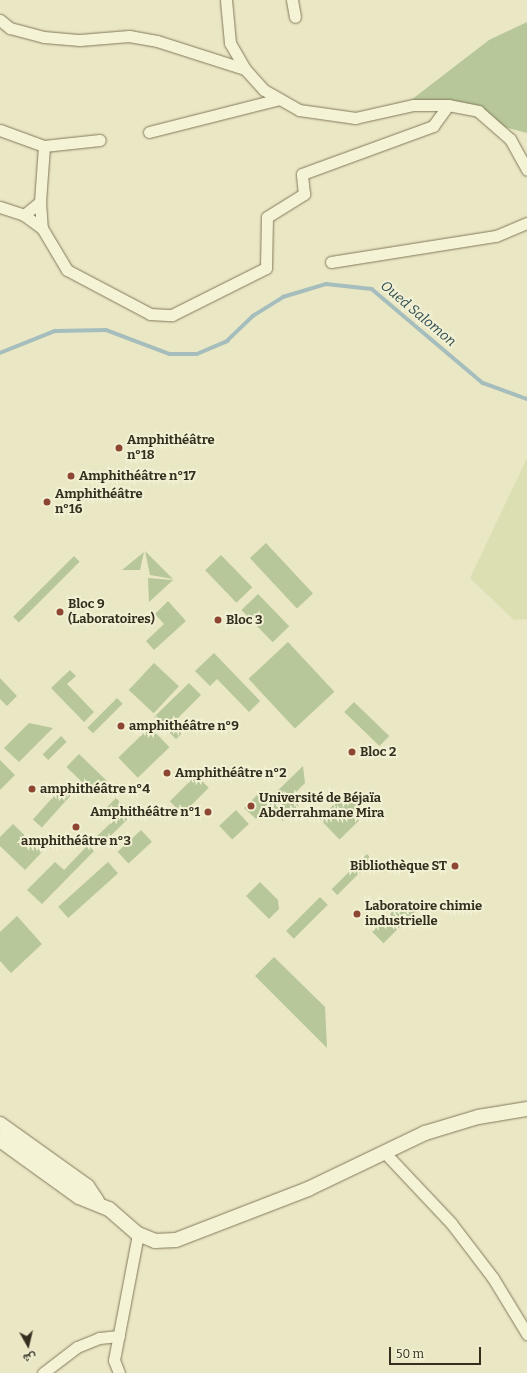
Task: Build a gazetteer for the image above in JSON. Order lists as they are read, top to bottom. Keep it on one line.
{"water":["Oued Salomon"],"places":["Amphithéâtre n°18","Amphithéâtre n°17","Amphithéâtre n°16","Bloc 9 (Laboratoires)","Bloc 3","amphithéâtre n°9","Bloc 2","Amphithéâtre n°2","amphithéâtre n°4","Université de Béjaïa Abderrahmane Mira","Amphithéâtre n°1","amphithéâtre n°3","Bibliothèque ST","Laboratoire chimie industrielle"],"scale_bar":"50 m","north":"bottom"}
